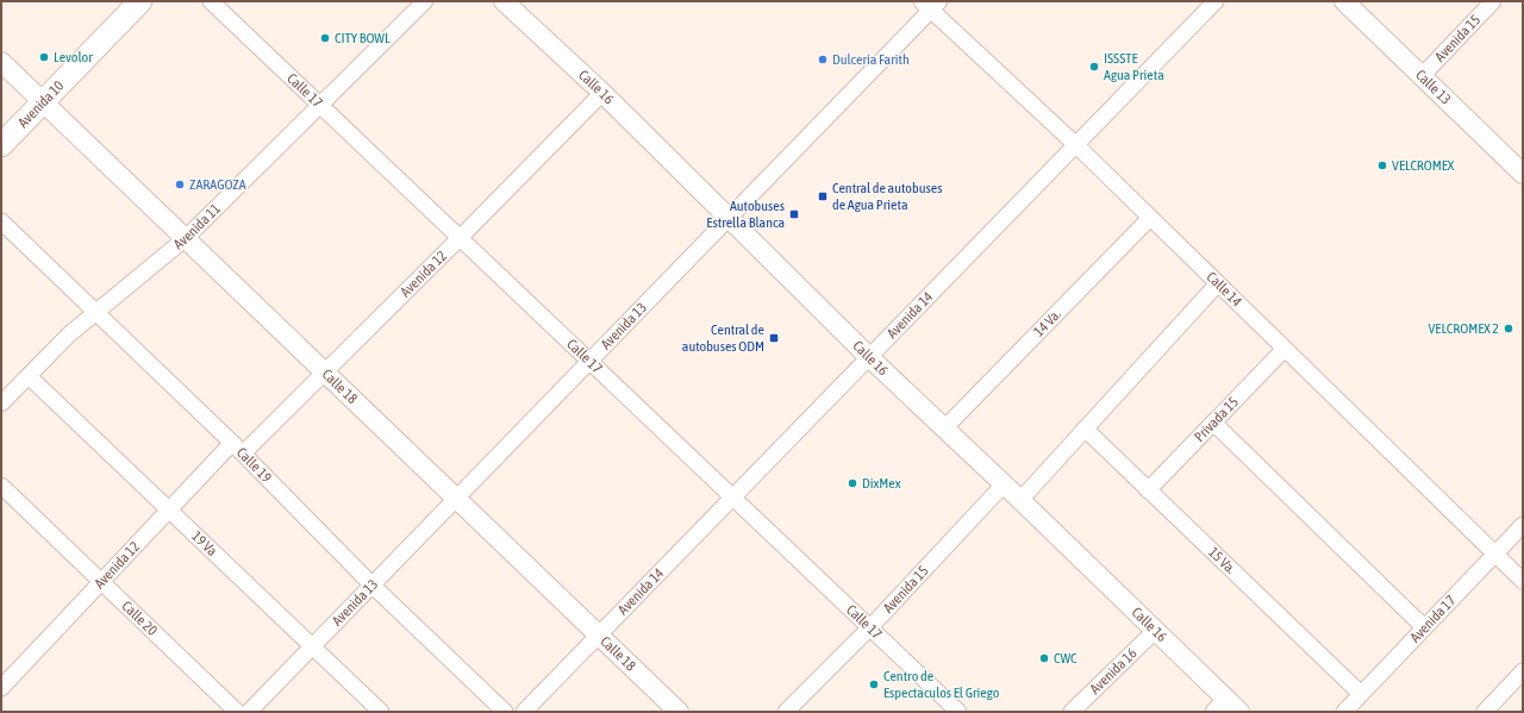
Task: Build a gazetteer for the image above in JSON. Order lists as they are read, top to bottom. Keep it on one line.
{"streets":{"main road":["Avenida 10"],"street":["Avenida 15","Calle 16","Calle 13","Calle 17","Avenida 11","Avenida 12","Calle 14","Avenida 14","14 Va.","Avenida 13","Calle 18","Privada 15","Calle 19","19 Va","15 Va.","Calle 20","Avenida 17","Avenida 16"]},"crossings":[["Avenida 15","Calle 16"],["Avenida 15","Calle 13"],["Avenida 15","Calle 17"],["Calle 16","Avenida 12"],["Calle 16","Avenida 14"],["Calle 16","14 Va."],["Calle 16","Avenida 13"],["Calle 16","Avenida 16"],["Calle 17","Avenida 11"],["Calle 17","Avenida 12"],["Calle 17","Avenida 14"],["Calle 17","Avenida 13"],["Avenida 10","Calle 18"],["Avenida 11","Calle 18"],["Avenida 11","Calle 19"],["Avenida 11","19 Va"],["Avenida 12","Calle 18"],["Avenida 12","Calle 19"],["Avenida 12","19 Va"],["Avenida 12","Calle 20"],["Calle 14","Avenida 14"],["Calle 14","14 Va."],["Calle 14","Avenida 13"],["Calle 14","Privada 15"],["Calle 14","Avenida 17"],["Avenida 14","Calle 18"],["Avenida 13","Calle 18"],["Avenida 13","Calle 19"],["Avenida 13","19 Va"],["Privada 15","15 Va."],["15 Va.","Avenida 17"]],"places":{"other":["CITY BOWL","Levolor","Dulcería Farith","ISSSTE Agua Prieta","VELCROMEX","ZARAGOZA","VELCROMEX 2","DixMex","CWC","Centro de Espectaculos El Griego"],"transit":["Central de autobuses de Agua Prieta","Autobuses Estrella Blanca","Central de autobuses ODM"]}}
